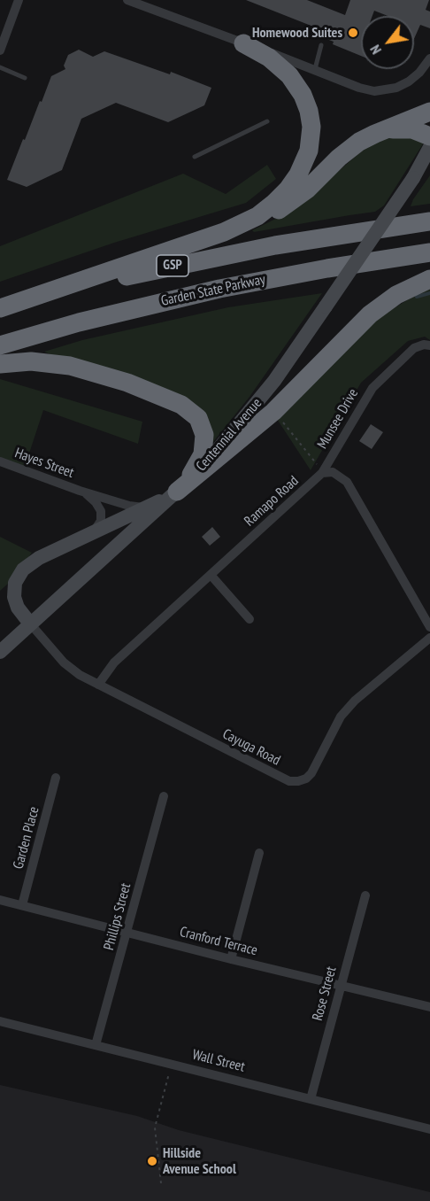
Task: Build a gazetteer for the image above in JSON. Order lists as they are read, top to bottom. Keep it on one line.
{"streets":{"highway":["GSP","Garden State Parkway"],"main road":["Centennial Avenue"],"street":["Munsee Drive","Hayes Street","Ramapo Road","Cayuga Road","Garden Place","Phillips Street","Cranford Terrace","Rose Street","Wall Street"]},"crossings":[["Munsee Drive","Ramapo Road"],["Centennial Avenue","Cayuga Road"],["Ramapo Road","Cayuga Road"],["Garden Place","Cranford Terrace"],["Phillips Street","Cranford Terrace"],["Phillips Street","Wall Street"],["Cranford Terrace","Rose Street"],["Rose Street","Wall Street"]],"places":["Homewood Suites","Hillside Avenue School"],"north":"bottom left"}
